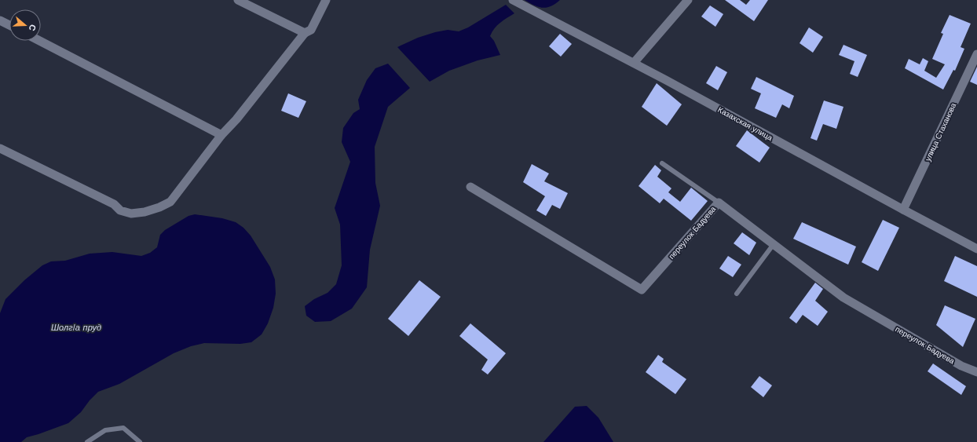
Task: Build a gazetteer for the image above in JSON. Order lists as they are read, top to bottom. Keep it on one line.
{"streets":{"street":["Казахская улица","улица Стаханова","переулок Бадуева"]},"crossings":[["Казахская улица","улица Стаханова"]],"water":["ШолгIа пруд"],"north":"right"}
